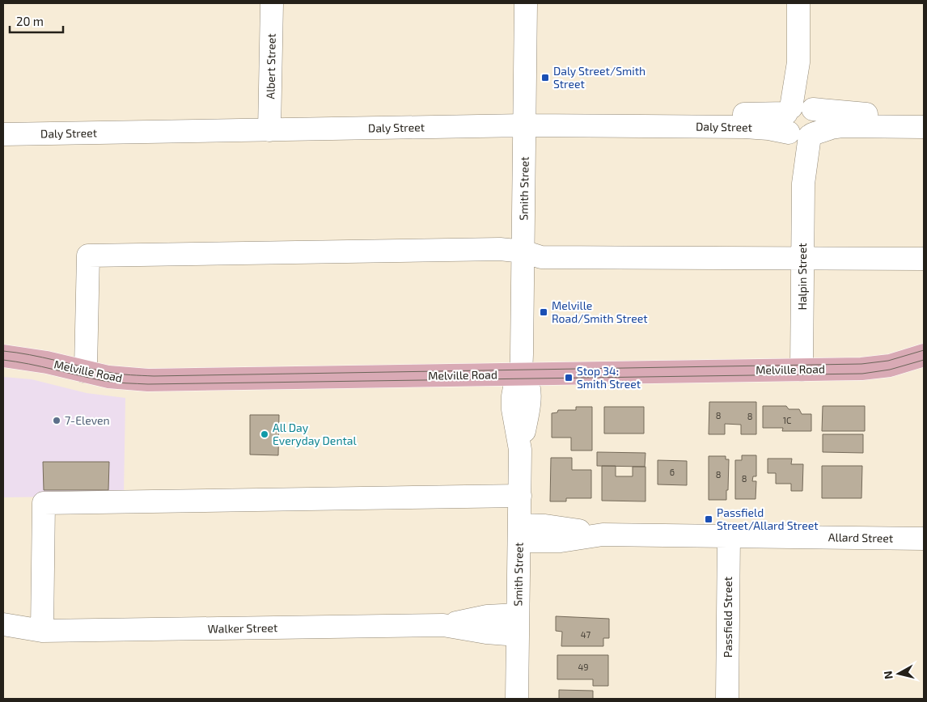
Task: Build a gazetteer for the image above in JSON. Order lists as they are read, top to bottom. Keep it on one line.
{"streets":{"main road":["Melville Road"],"street":["Albert Street","Daly Street","Smith Street","Halpin Street","Allard Street","Passfield Street","Walker Street"]},"crossings":[["Albert Street","Daly Street"],["Daly Street","Smith Street"],["Daly Street","Halpin Street"],["Smith Street","Melville Road"],["Smith Street","Allard Street"],["Smith Street","Walker Street"],["Halpin Street","Melville Road"],["Allard Street","Passfield Street"]],"places":{"transit":["Daly Street/Smith Street","Melville Road/Smith Street","Stop 34: Smith Street","Passfield Street/Allard Street"],"other":["7-Eleven","All Day Everyday Dental"]},"house_numbers":["8","8","1C","6","8","8","47","49"],"scale_bar":"20 m","north":"left"}
